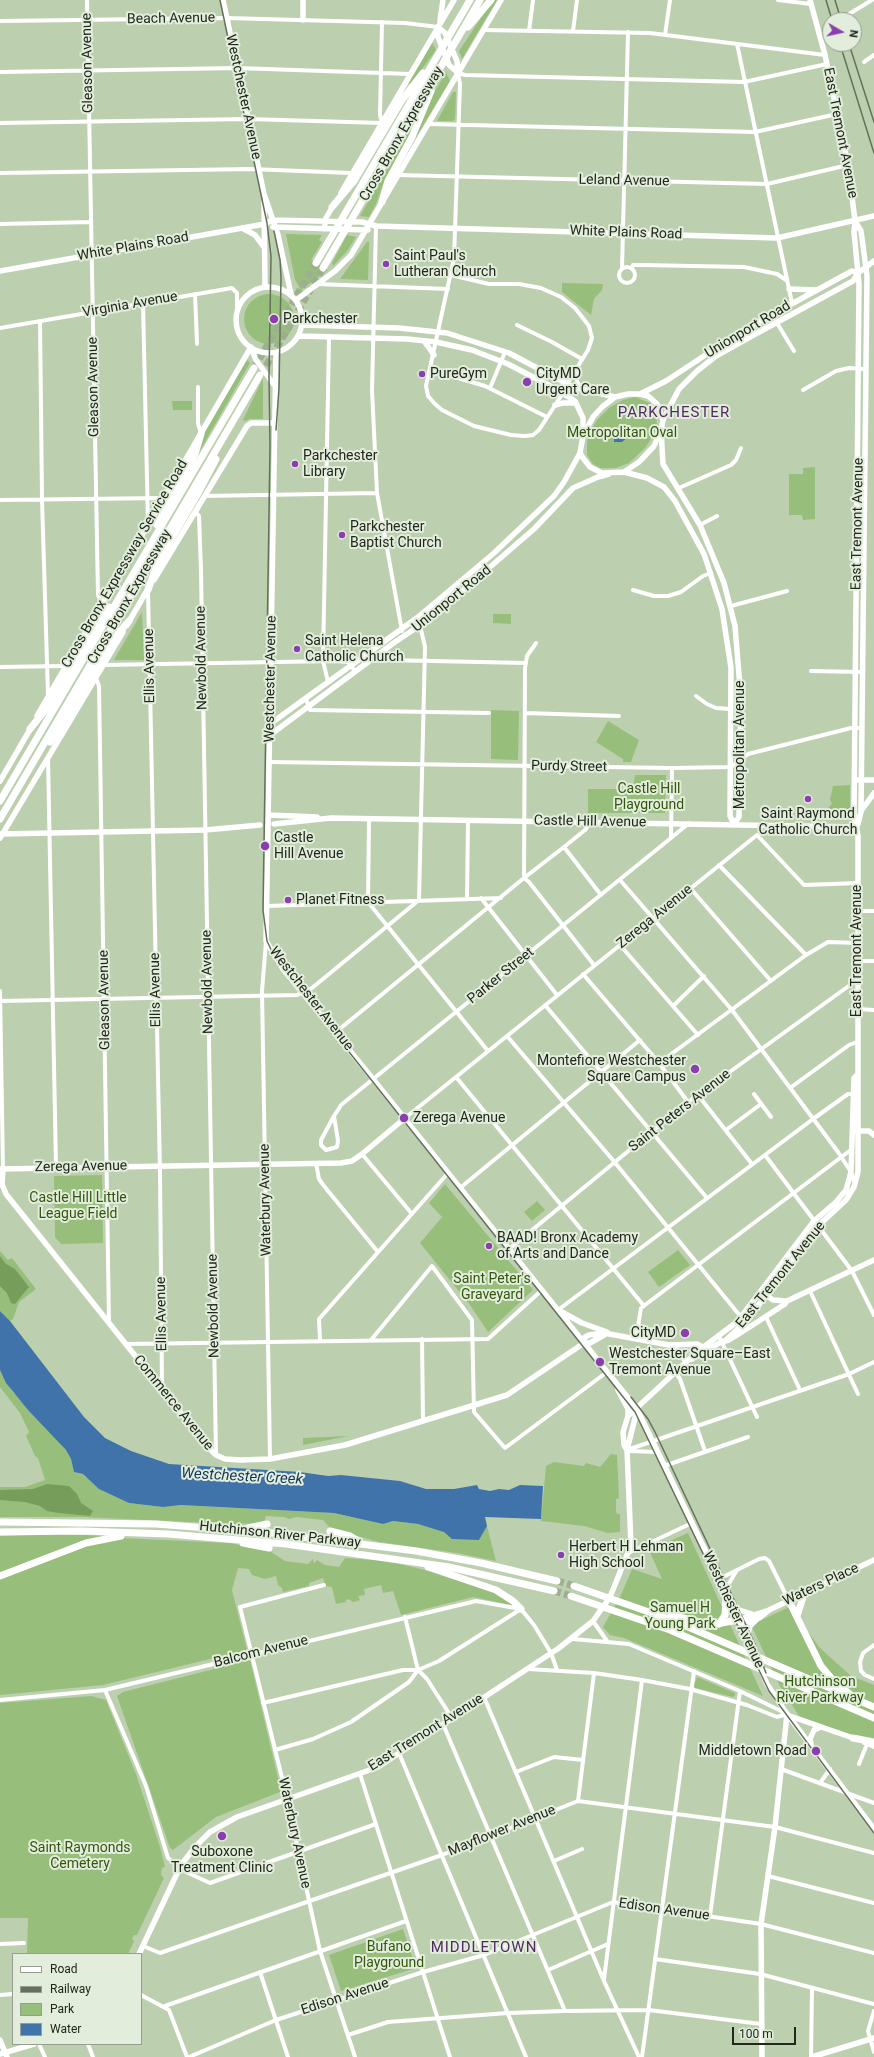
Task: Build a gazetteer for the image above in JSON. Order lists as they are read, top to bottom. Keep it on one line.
{"streets":{"highway":["Cross Bronx Expressway","Hutchinson River Parkway"],"main road":["Westchester Avenue","East Tremont Avenue","White Plains Road","Unionport Road","Cross Bronx Expressway Service Road","Metropolitan Avenue","Castle Hill Avenue","Zerega Avenue","Commerce Avenue","Waters Place"],"street":["Beach Avenue","Gleason Avenue","Leland Avenue","Virginia Avenue","Newbold Avenue","Ellis Avenue","Purdy Street","Parker Street","Saint Peters Avenue","Waterbury Avenue","Balcom Avenue","Mayflower Avenue","Edison Avenue"]},"crossings":[["Beach Avenue","Gleason Avenue"],["Beach Avenue","Westchester Avenue"],["Gleason Avenue","White Plains Road"],["Gleason Avenue","Virginia Avenue"],["Gleason Avenue","Cross Bronx Expressway Service Road"],["Gleason Avenue","Zerega Avenue"],["Gleason Avenue","Commerce Avenue"],["Westchester Avenue","East Tremont Avenue"],["Westchester Avenue","White Plains Road"],["Westchester Avenue","Virginia Avenue"],["Westchester Avenue","Unionport Road"],["Westchester Avenue","Cross Bronx Expressway Service Road"],["Westchester Avenue","Purdy Street"],["Westchester Avenue","Zerega Avenue"],["Westchester Avenue","Parker Street"],["Westchester Avenue","Saint Peters Avenue"],["Westchester Avenue","Waterbury Avenue"],["Westchester Avenue","Commerce Avenue"],["Westchester Avenue","Waters Place"],["East Tremont Avenue","Leland Avenue"],["East Tremont Avenue","White Plains Road"],["East Tremont Avenue","Unionport Road"],["East Tremont Avenue","Castle Hill Avenue"],["East Tremont Avenue","Saint Peters Avenue"],["East Tremont Avenue","Waterbury Avenue"],["East Tremont Avenue","Mayflower Avenue"],["Virginia Avenue","Cross Bronx Expressway Service Road"],["Unionport Road","Metropolitan Avenue"],["Newbold Avenue","Zerega Avenue"],["Newbold Avenue","Commerce Avenue"],["Ellis Avenue","Zerega Avenue"],["Ellis Avenue","Commerce Avenue"],["Metropolitan Avenue","Purdy Street"],["Metropolitan Avenue","Castle Hill Avenue"],["Castle Hill Avenue","Parker Street"],["Zerega Avenue","Waterbury Avenue"],["Zerega Avenue","Commerce Avenue"],["Waterbury Avenue","Commerce Avenue"],["Waterbury Avenue","Balcom Avenue"],["Waterbury Avenue","Mayflower Avenue"],["Waterbury Avenue","Edison Avenue"]],"districts":["PARKCHESTER","MIDDLETOWN"],"water":["Westchester Creek"],"parks":["Metropolitan Oval","Castle Hill Playground","Castle Hill Little League Field","Saint Peter's Graveyard","Samuel H Young Park","Hutchinson River Parkway","Saint Raymonds Cemetery","Bufano Playground"],"places":["Saint Paul's Lutheran Church","Parkchester","PureGym","CityMD Urgent Care","Parkchester Library","Parkchester Baptist Church","Saint Helena Catholic Church","Saint Raymond Catholic Church","Castle Hill Avenue","Planet Fitness","Montefiore Westchester Square Campus","Zerega Avenue","BAAD! Bronx Academy of Arts and Dance","CityMD","Westchester Square–East Tremont Avenue","Herbert H Lehman High School","Middletown Road","Suboxone Treatment Clinic"],"legend":["Road","Railway","Park","Water"],"scale_bar":"100 m","north":"right"}
